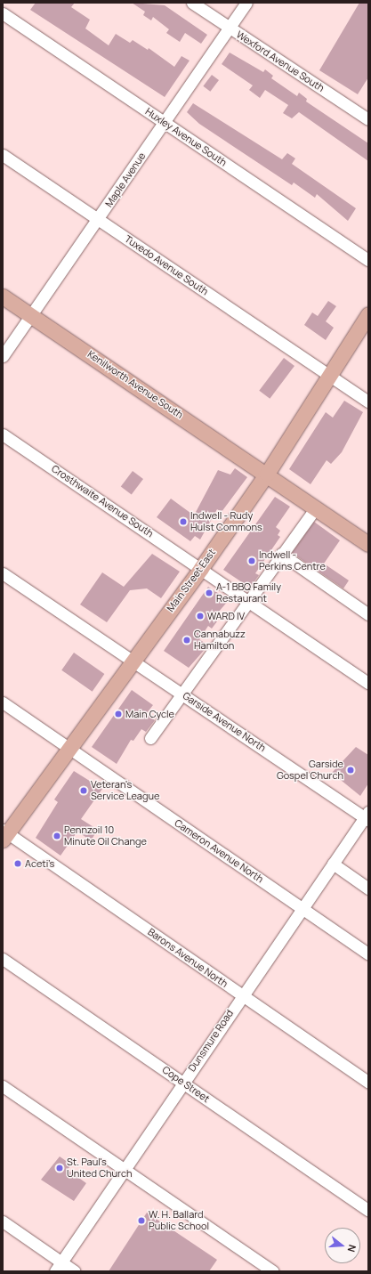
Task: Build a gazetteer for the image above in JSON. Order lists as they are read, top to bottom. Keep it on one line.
{"streets":{"main road":["Kenilworth Avenue South","Main Street East"],"street":["Wexford Avenue South","Huxley Avenue South","Maple Avenue","Tuxedo Avenue South","Crosthwaite Avenue South","Garside Avenue North","Cameron Avenue North","Barons Avenue North","Dunsmure Road","Cope Street"]},"crossings":[["Wexford Avenue South","Maple Avenue"],["Huxley Avenue South","Maple Avenue"],["Maple Avenue","Tuxedo Avenue South"],["Maple Avenue","Kenilworth Avenue South"],["Tuxedo Avenue South","Main Street East"],["Kenilworth Avenue South","Main Street East"],["Crosthwaite Avenue South","Main Street East"],["Main Street East","Garside Avenue North"],["Main Street East","Cameron Avenue North"],["Main Street East","Barons Avenue North"],["Garside Avenue North","Dunsmure Road"],["Cameron Avenue North","Dunsmure Road"],["Barons Avenue North","Dunsmure Road"],["Dunsmure Road","Cope Street"]],"places":["Indwell - Rudy Hulst Commons","Indwell - Perkins Centre","A-1 BBQ Family Restaurant","WARD IV","Cannabuzz Hamilton","Main Cycle","Garside Gospel Church","Veteran's Service League","Pennzoil 10 Minute Oil Change","Aceti’s","St. Paul's United Church","W. H. Ballard Public School"],"north":"right"}
